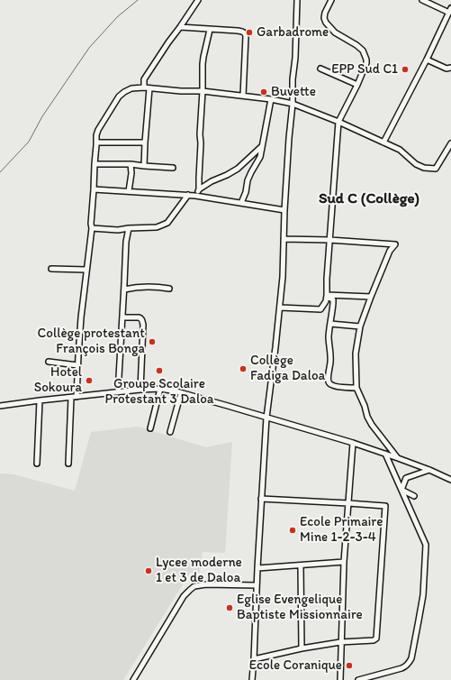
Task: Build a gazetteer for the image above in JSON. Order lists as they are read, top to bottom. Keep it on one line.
{"districts":["Sud C (Collège)"],"places":["Garbadrome","EPP Sud C1","Buvette","Collège protestant François Bonga","Collège Fadiga Daloa","Groupe Scolaire Protestant 3 Daloa","Hotel Sokoura","Ecole Primaire Mine 1-2-3-4","Lycee moderne 1 et 3 de Daloa","Eglise Evengelique Baptiste Missionnaire","Ecole Coranique"]}
